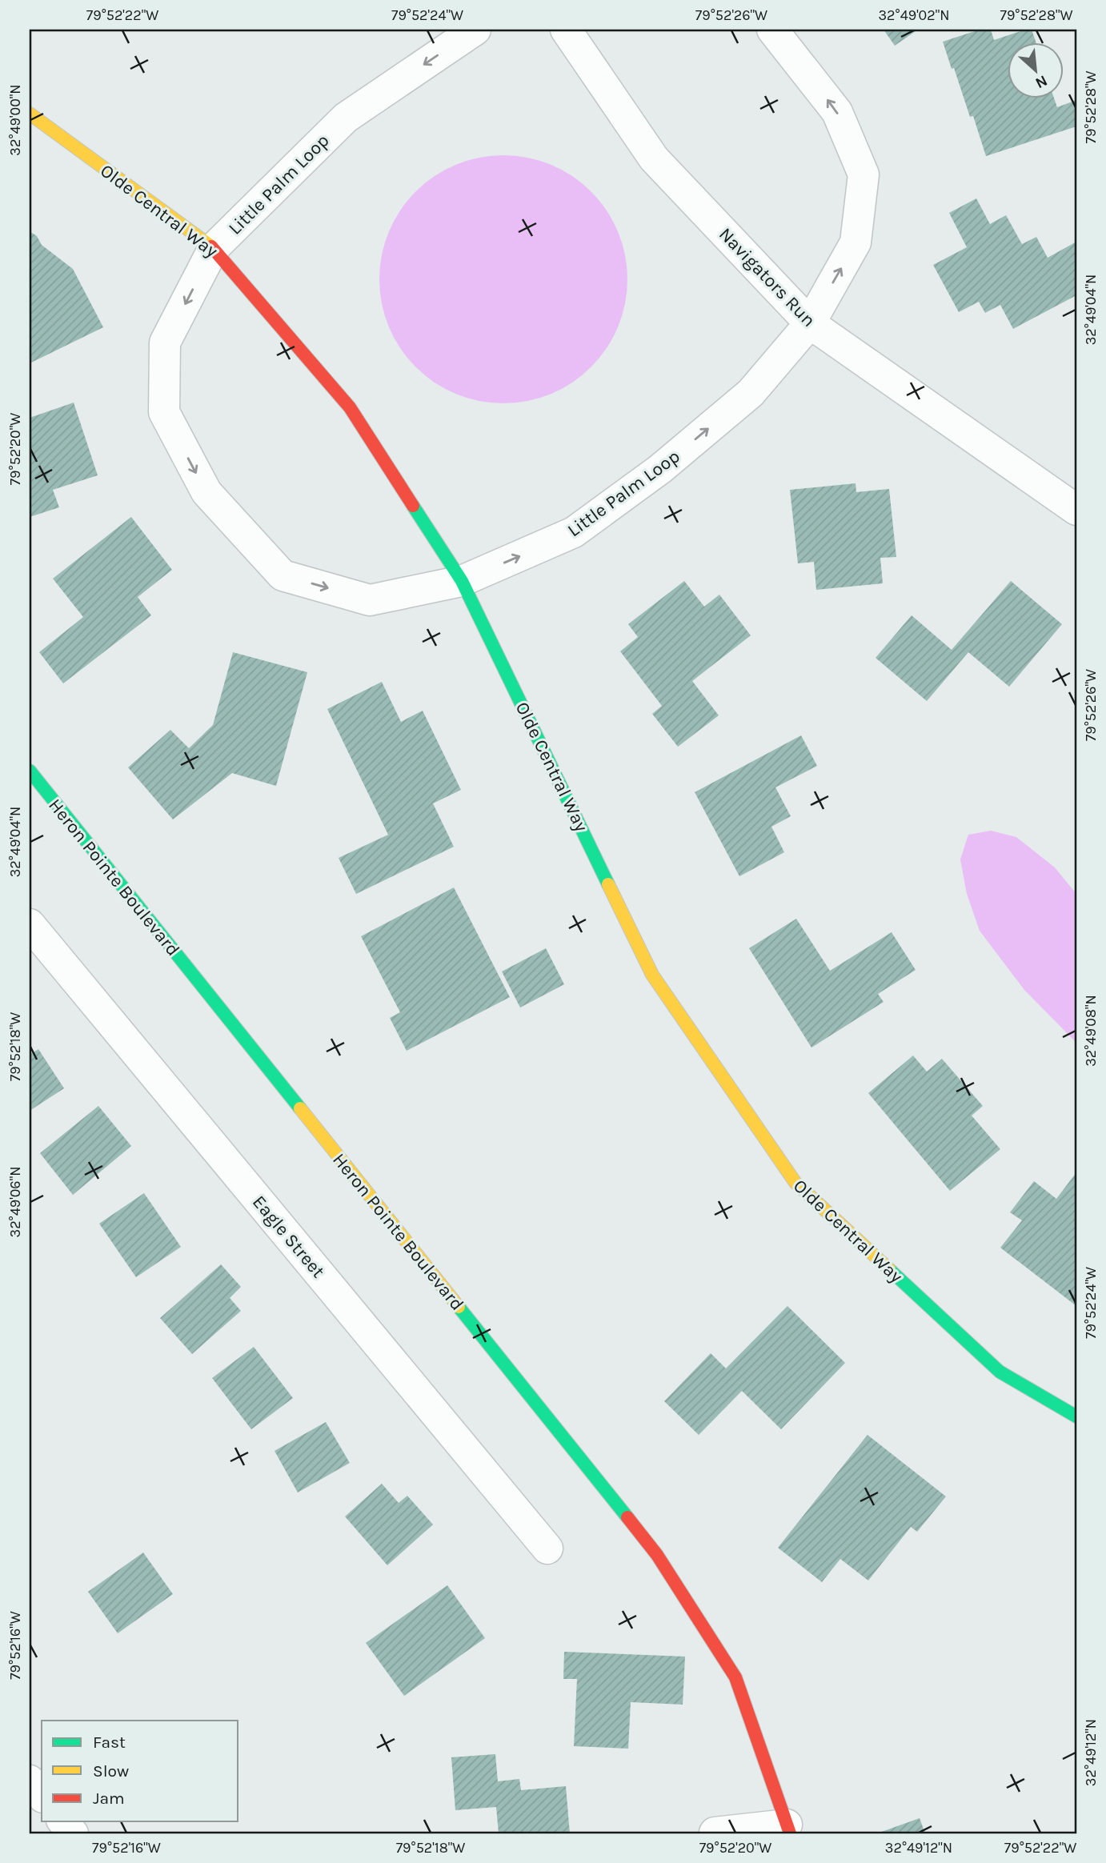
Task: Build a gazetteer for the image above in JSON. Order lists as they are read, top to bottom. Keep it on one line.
{"streets":{"street":["Little Palm Loop","Olde Central Way","Navigators Run","Heron Pointe Boulevard","Eagle Street"]},"crossings":[["Little Palm Loop","Olde Central Way"],["Little Palm Loop","Navigators Run"]],"legend":["Fast","Slow","Jam"],"north":"bottom right","coordinates":["79°52'22\"W","79°52'24\"W","79°52'26\"W","32°49'02\"N","79°52'28\"W","32°49'00\"N","32°49'04\"N","79°52'20\"W","32°49'08\"N","79°52'18\"W","32°49'06\"N","79°52'16\"W","32°49'12\"N"]}
